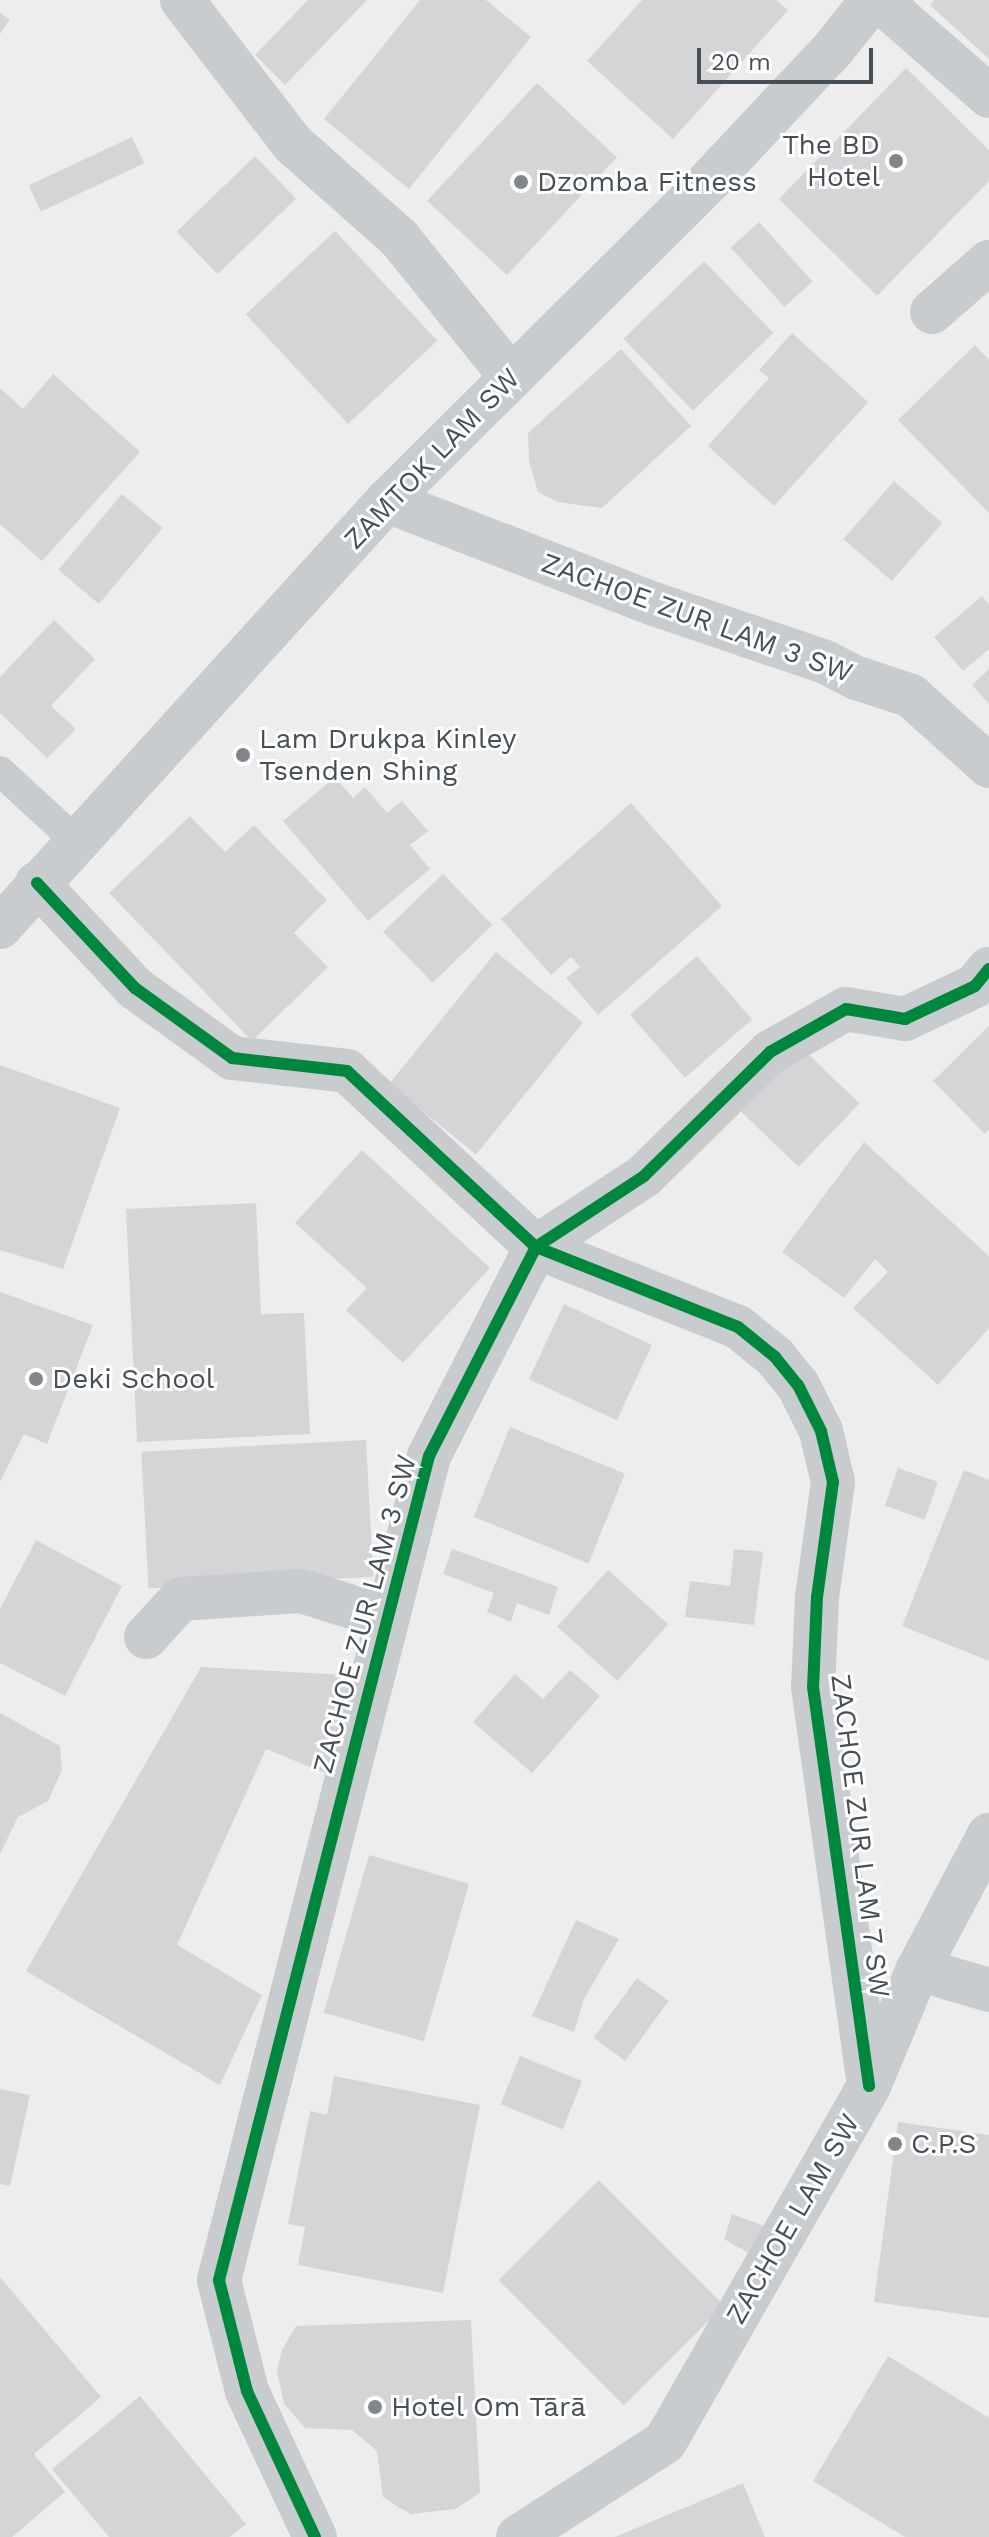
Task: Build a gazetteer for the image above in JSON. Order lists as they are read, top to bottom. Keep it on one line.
{"streets":{"street":["ZAMTOK LAM SW","ZACHOE ZUR LAM 3 SW","ZACHOE ZUR LAM 7 SW","ZACHOE LAM SW"]},"crossings":[["ZAMTOK LAM SW","ZACHOE ZUR LAM 3 SW"],["ZAMTOK LAM SW","ZACHOE ZUR LAM 7 SW"],["ZACHOE ZUR LAM 3 SW","ZACHOE ZUR LAM 7 SW"],["ZACHOE ZUR LAM 7 SW","ZACHOE LAM SW"]],"places":["The BD Hotel","Dzomba Fitness","Lam Drukpa Kinley Tsenden Shing","Deki School","C.P.S","Hotel Om Tārā"],"scale_bar":"20 m"}
